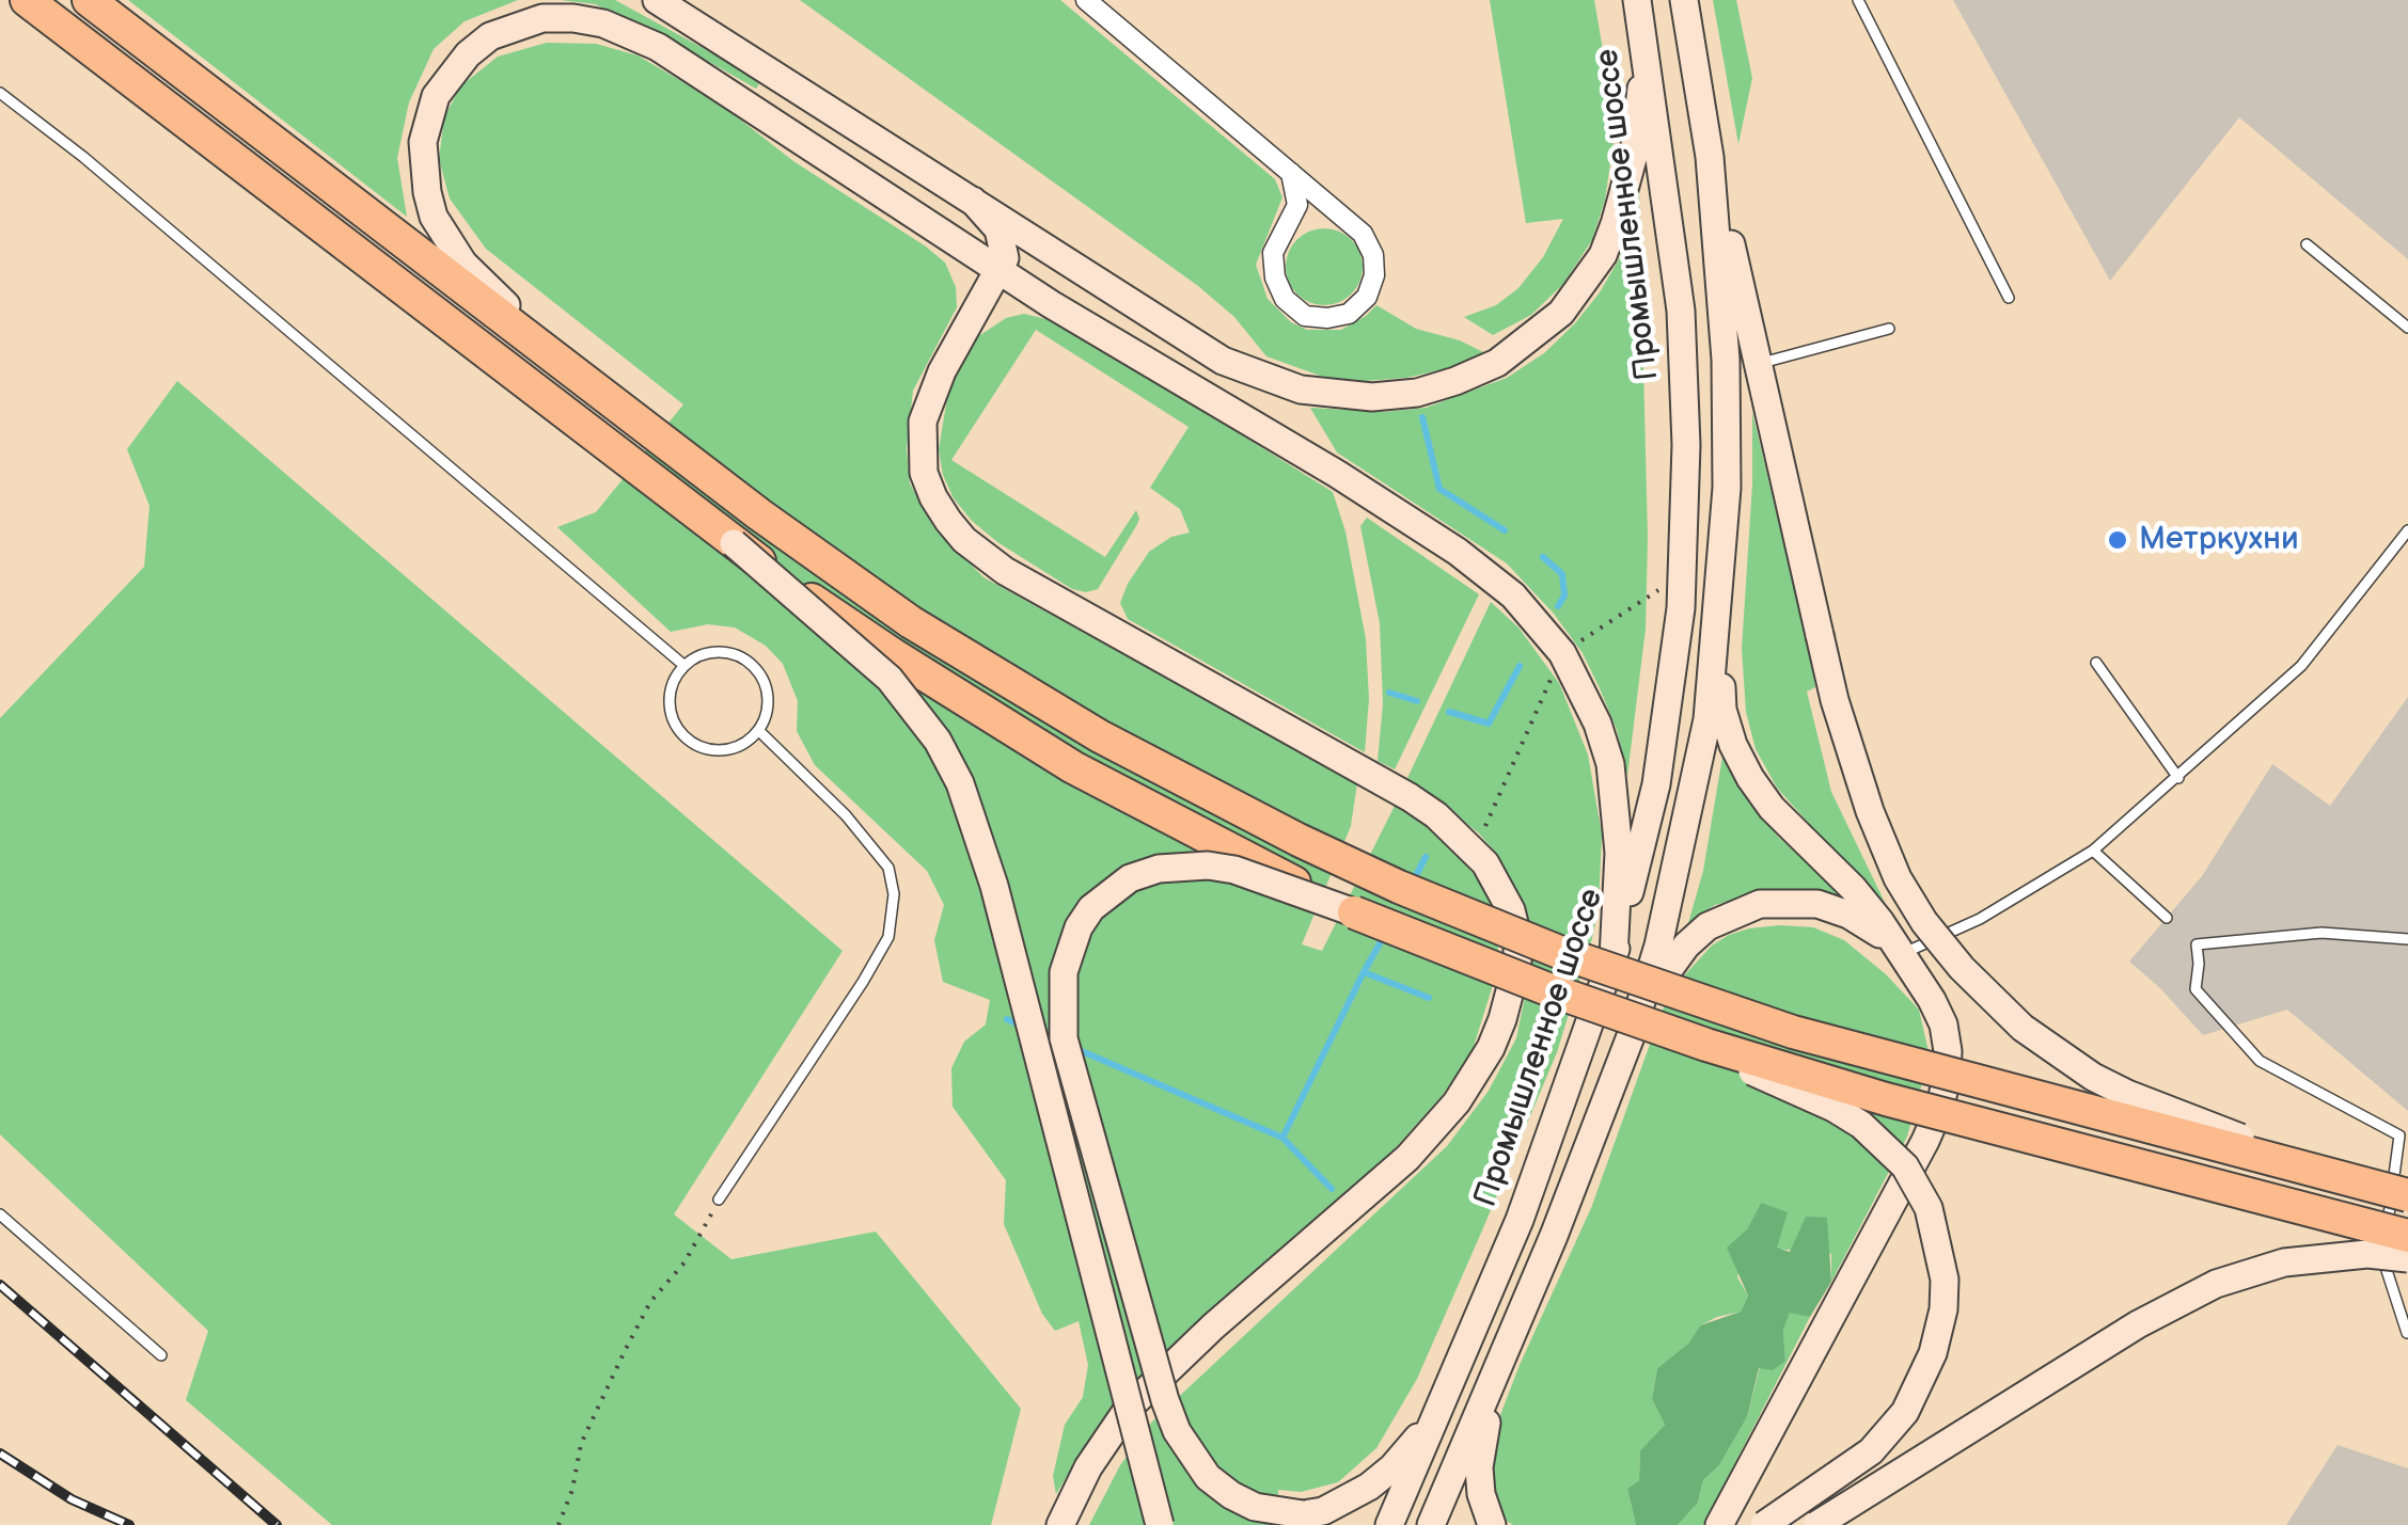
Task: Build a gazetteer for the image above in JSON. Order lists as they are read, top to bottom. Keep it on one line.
{"streets":{"main road":["Промышленное шоссе"]},"places":["Метркухни"]}
